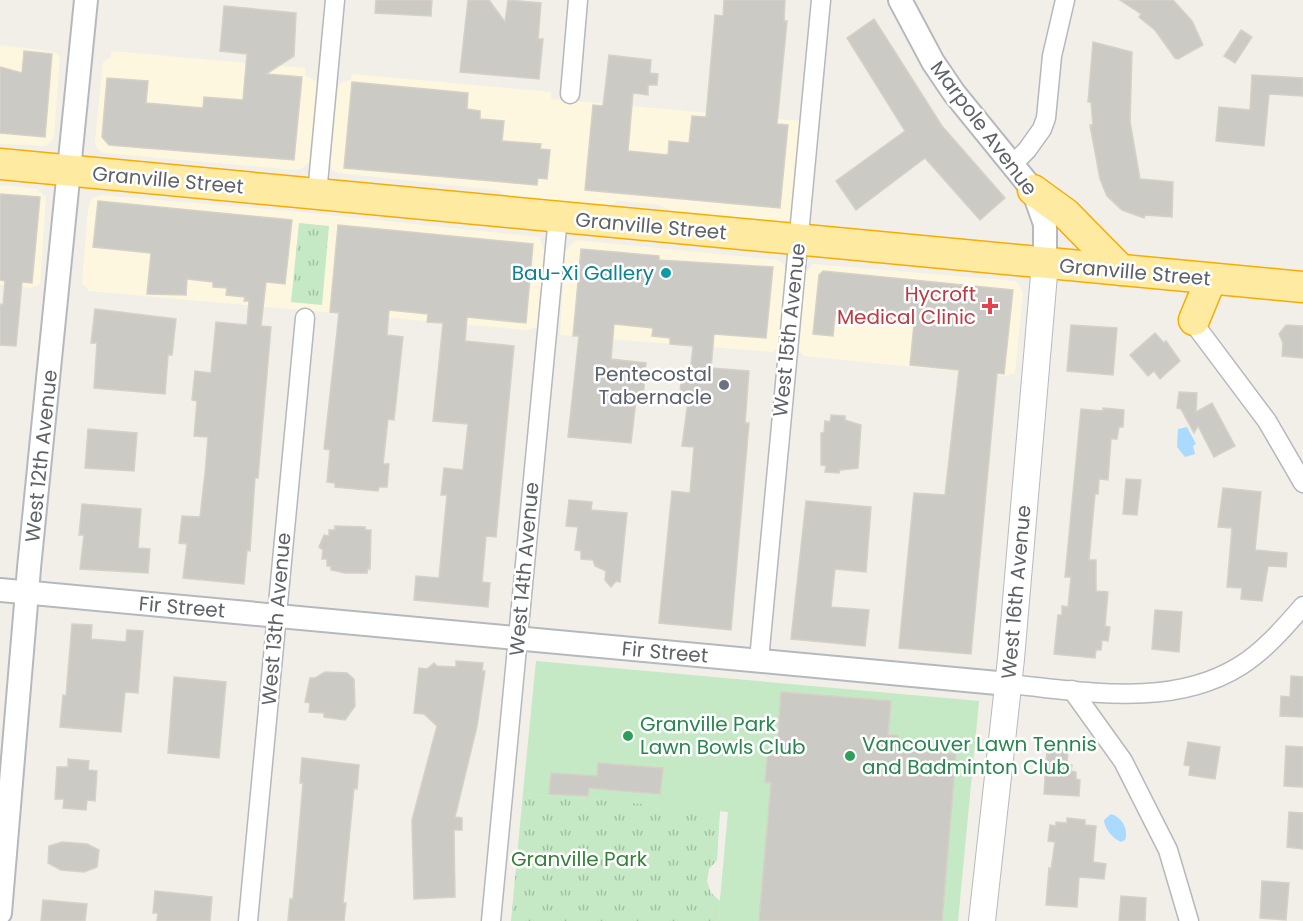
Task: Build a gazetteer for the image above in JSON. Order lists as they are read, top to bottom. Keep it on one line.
{"streets":{"highway":["Granville Street"],"main road":["West 16th Avenue"],"street":["Marpole Avenue","West 15th Avenue","West 12th Avenue","West 14th Avenue","Fir Street","West 13th Avenue"]},"crossings":[["Marpole Avenue","Granville Street"],["Marpole Avenue","West 16th Avenue"],["Granville Street","West 15th Avenue"],["Granville Street","West 12th Avenue"],["Granville Street","West 14th Avenue"],["Granville Street","West 16th Avenue"],["West 15th Avenue","Fir Street"],["West 12th Avenue","Fir Street"],["West 14th Avenue","Fir Street"],["West 16th Avenue","Fir Street"],["Fir Street","West 13th Avenue"]],"parks":["Granville Park"],"places":{"other":["Bau-Xi Gallery","Pentecostal Tabernacle","Granville Park Lawn Bowls Club","Vancouver Lawn Tennis and Badminton Club"],"health":["Hycroft Medical Clinic"]}}
